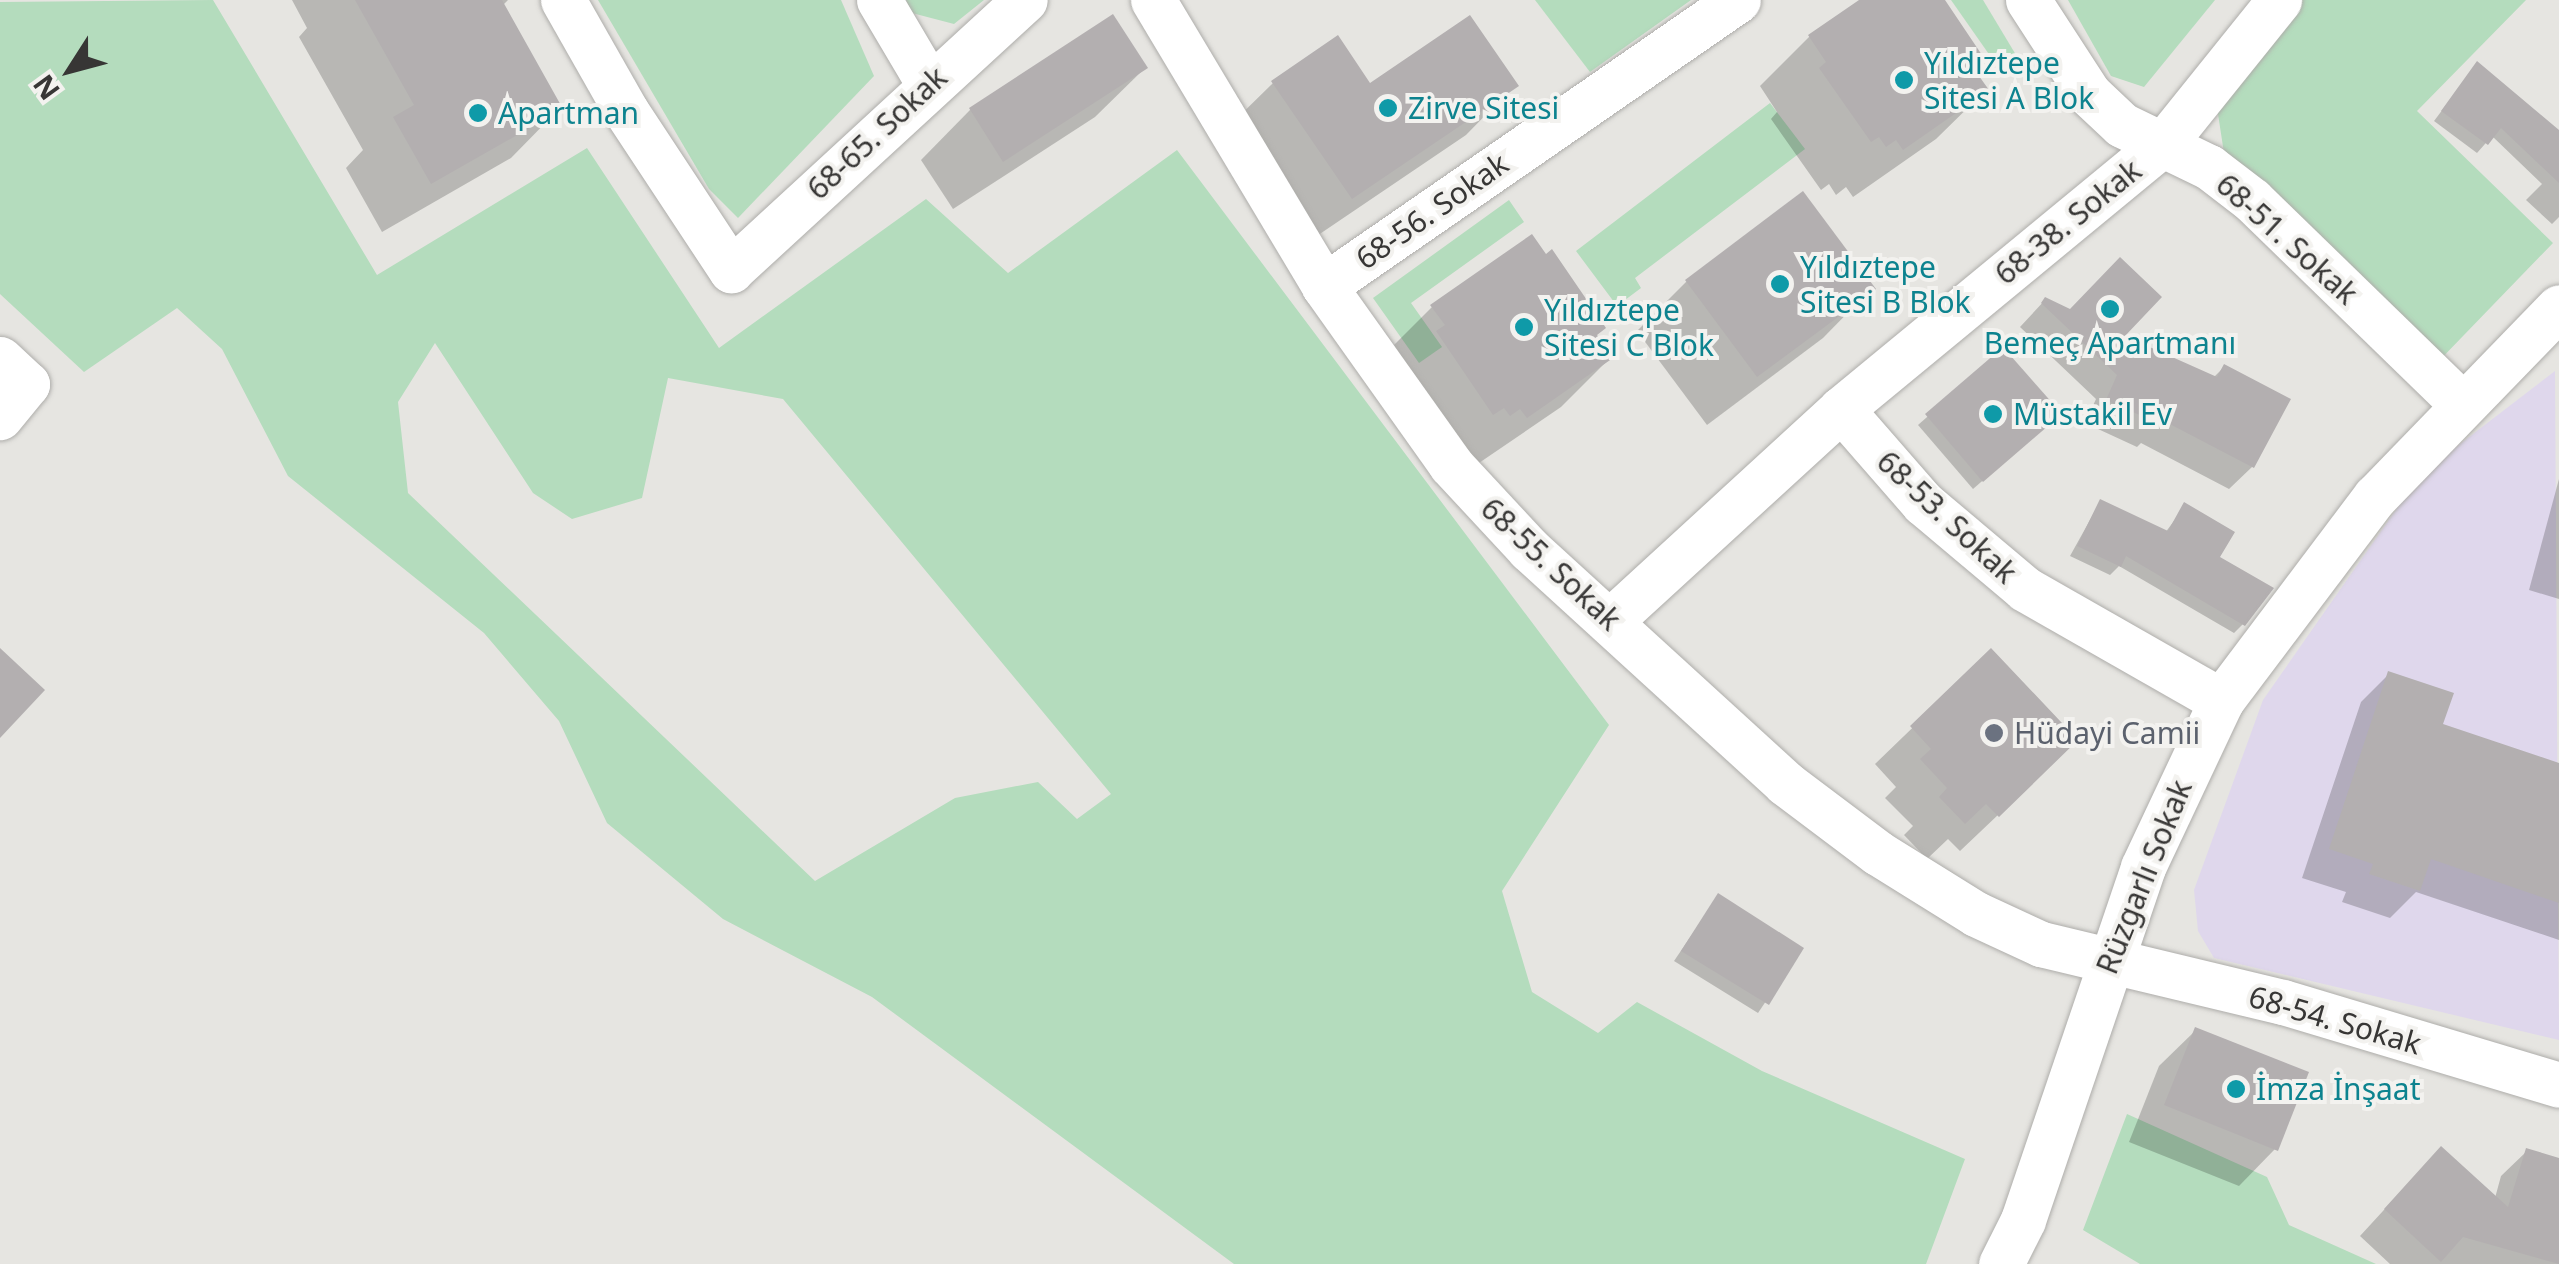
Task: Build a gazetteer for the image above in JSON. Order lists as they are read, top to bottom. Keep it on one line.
{"streets":{"street":["68-65. Sokak","68-56. Sokak","68-38. Sokak","68-51. Sokak","68-53. Sokak","68-55. Sokak","Rüzgarlı Sokak","68-54. Sokak"]},"crossings":[["68-56. Sokak","68-55. Sokak"],["68-38. Sokak","68-51. Sokak"],["68-38. Sokak","68-53. Sokak"],["68-38. Sokak","68-55. Sokak"],["68-51. Sokak","Rüzgarlı Sokak"],["68-53. Sokak","Rüzgarlı Sokak"],["68-55. Sokak","Rüzgarlı Sokak"],["68-55. Sokak","68-54. Sokak"],["Rüzgarlı Sokak","68-54. Sokak"]],"places":["Yıldıztepe Sitesi A Blok","Zirve Sitesi","Apartman","Yıldıztepe Sitesi B Blok","Bemeç Apartmanı","Yıldıztepe Sitesi C Blok","Müstakil Ev","Hüdayi Camii","İmza İnşaat"],"north":"bottom left"}
